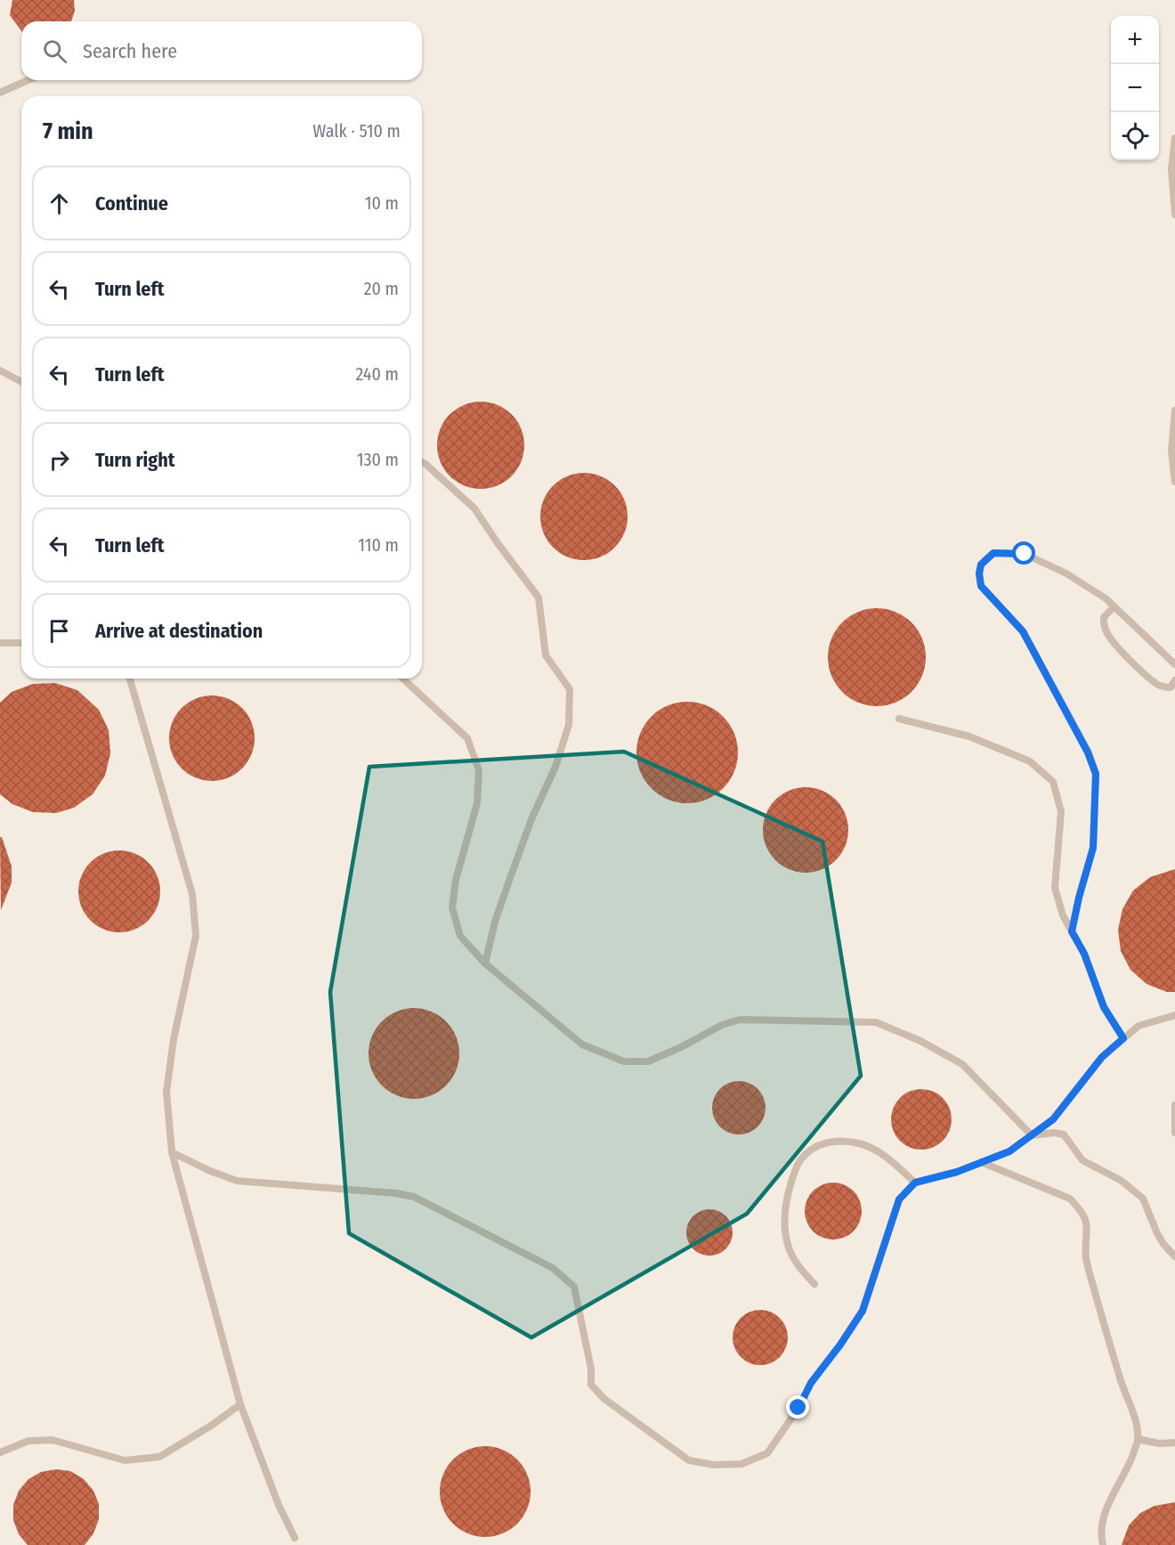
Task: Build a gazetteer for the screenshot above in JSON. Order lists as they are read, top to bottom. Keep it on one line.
{"page":{"map_buttons":["+","−"],"search":"Search here","heading":["7 min","Walk · 510 m"],"list":[["Continue","10 m"],["Turn left","20 m"],["Turn left","240 m"],["Turn right","130 m"],["Turn left","110 m"],"Arrive at destination"]}}
